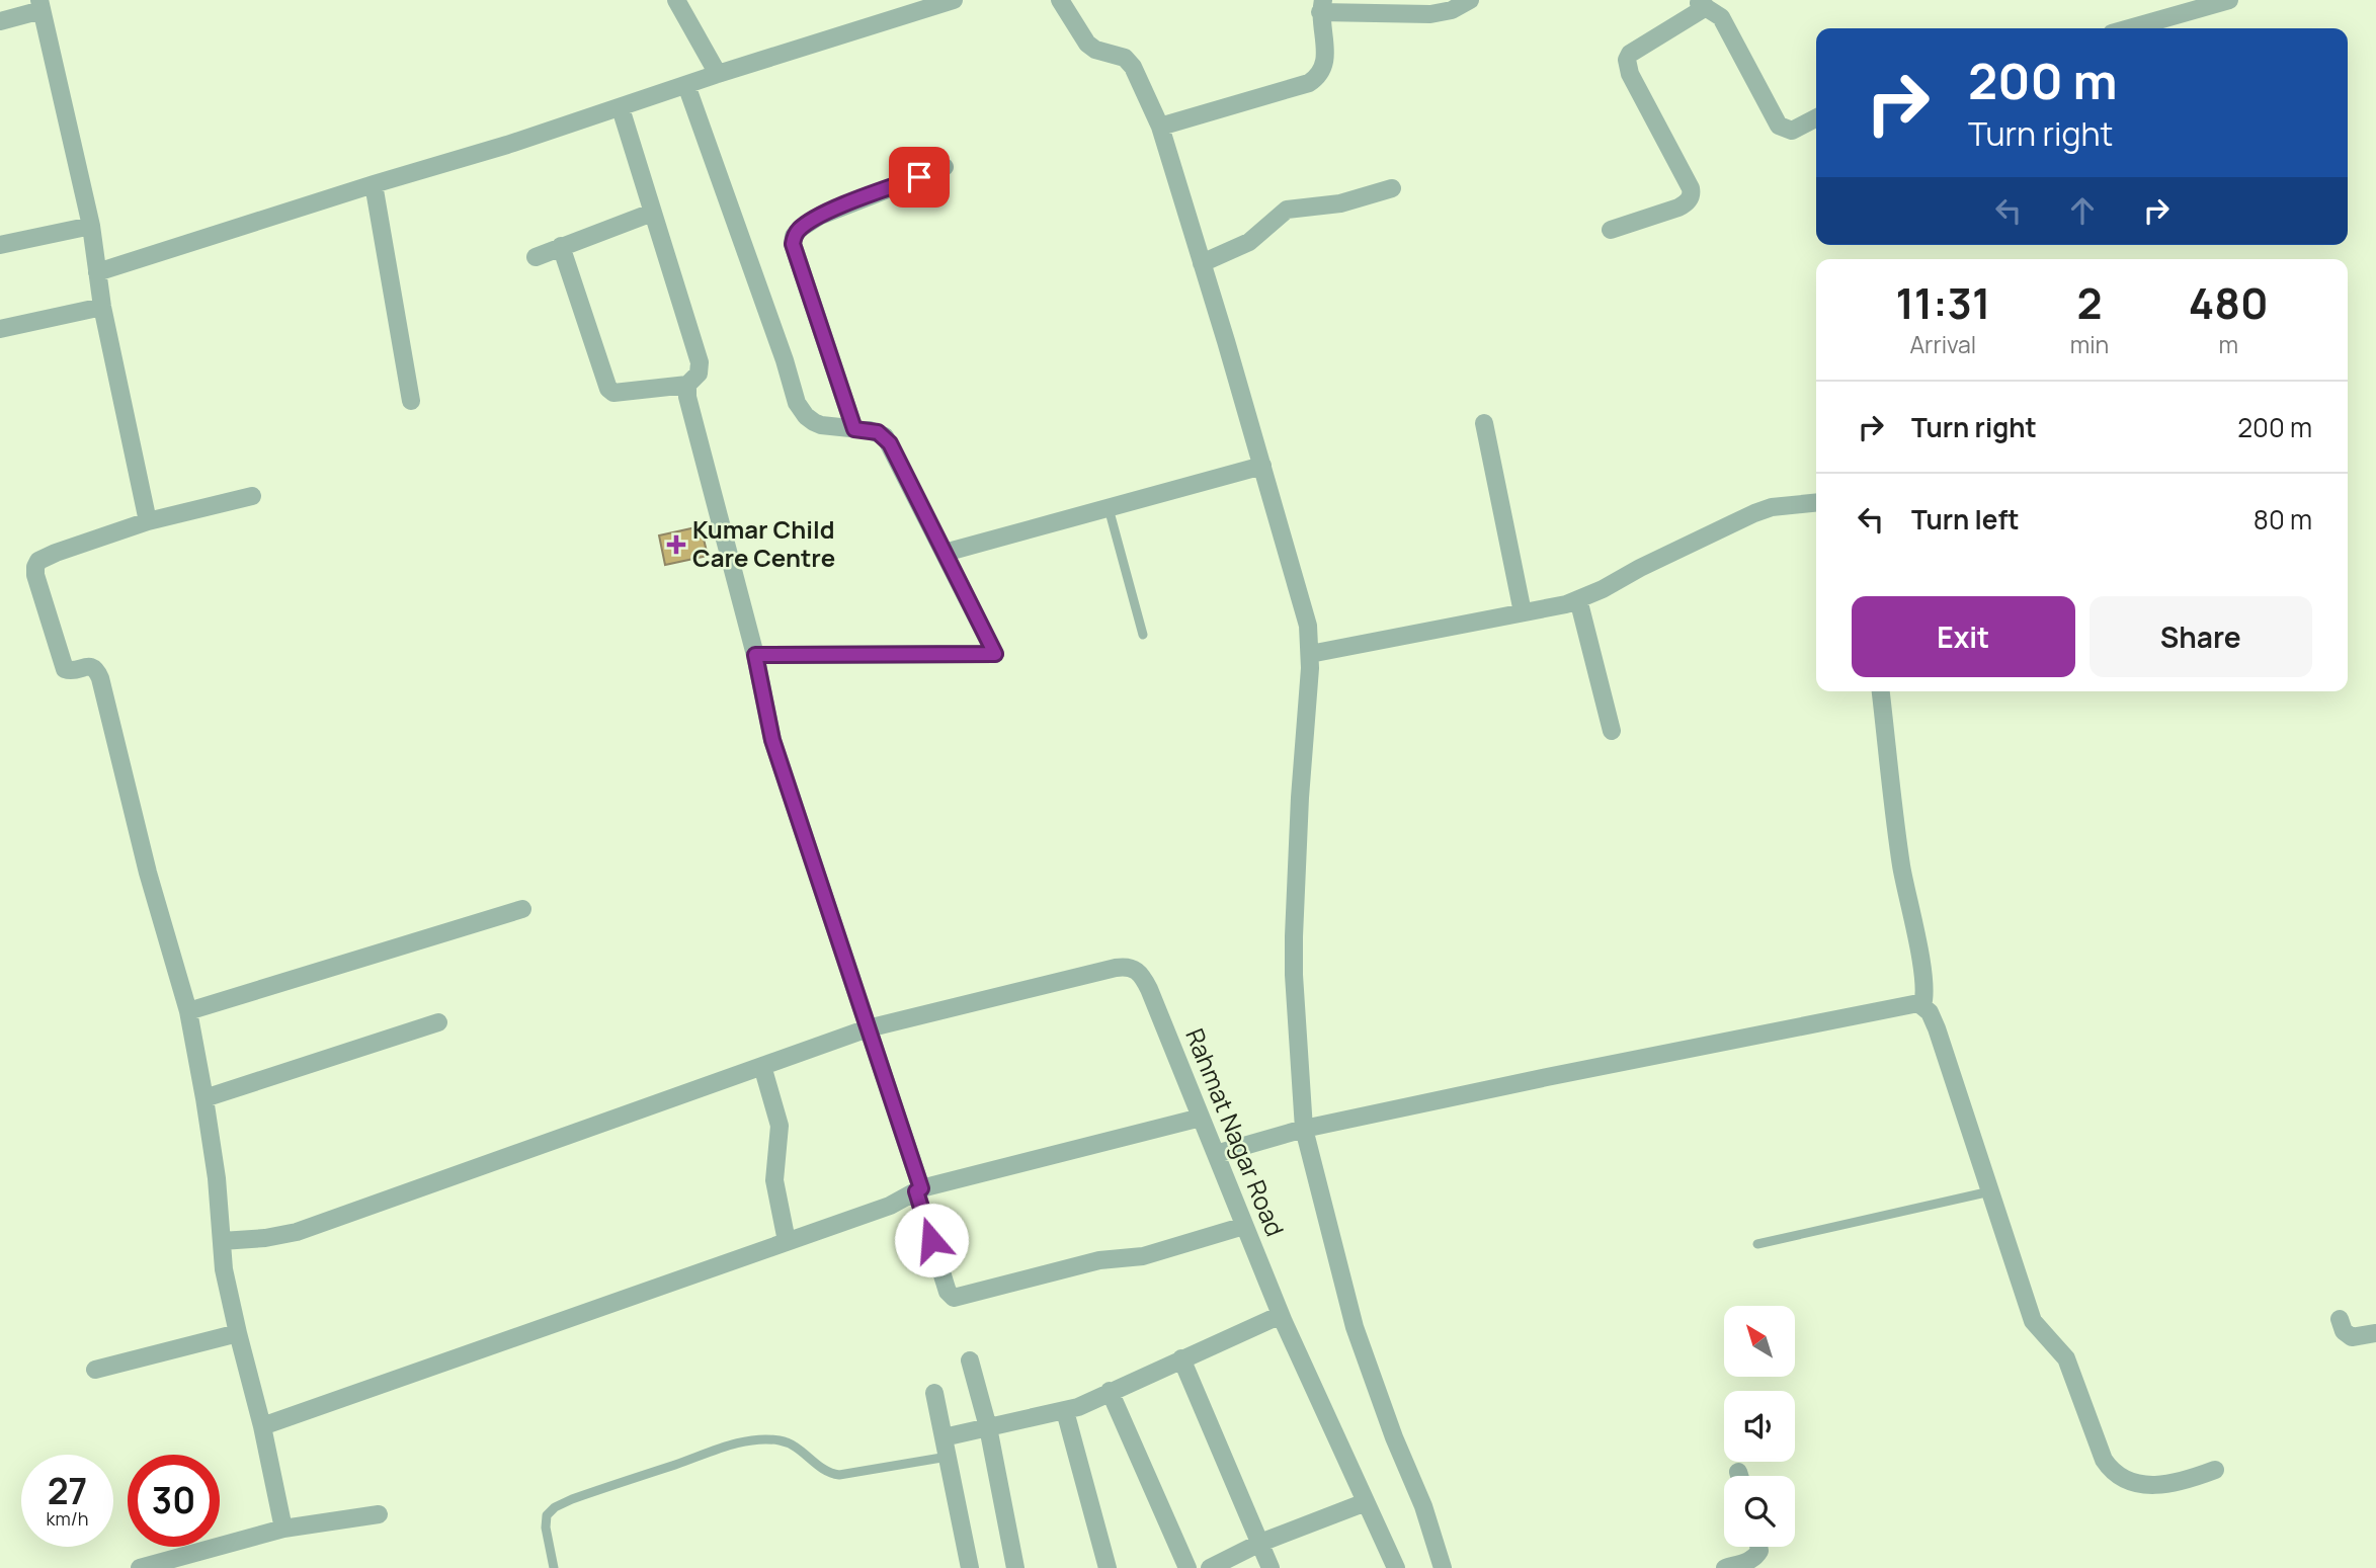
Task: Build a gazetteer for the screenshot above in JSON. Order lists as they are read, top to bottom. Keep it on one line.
{"streets":{"street":["Rahmat Nagar Road"]},"places":{"health":["Kumar Child Care Centre"]},"north":"top left","page":{"turn":["200 m","Turn right"],"eta":["11:31","Arrival","2","min","480","m"],"list":[{"name":"Turn right","value":"200 m"},{"name":"Turn left","value":"80 m"}],"buttons":["Exit","Share"],"speed":"27 km/h","limit":"30"}}
